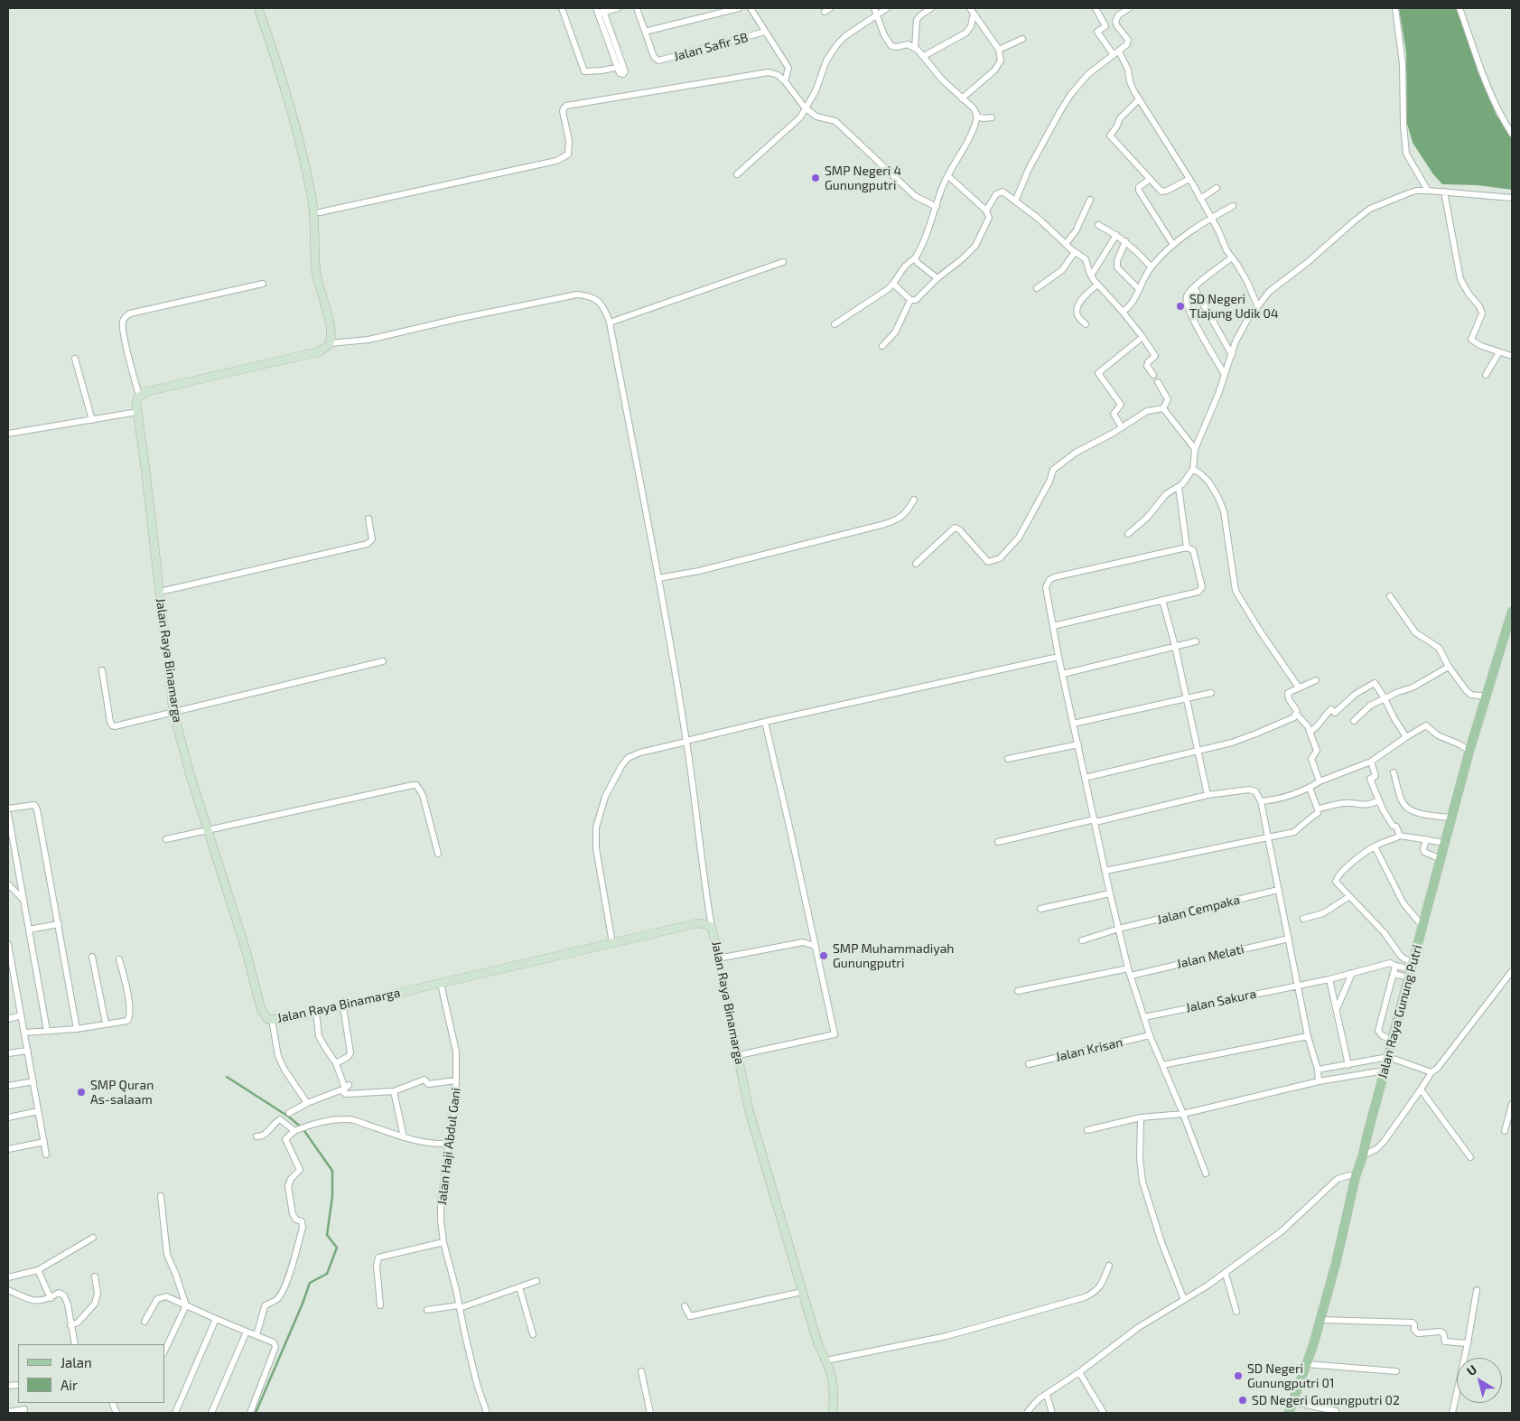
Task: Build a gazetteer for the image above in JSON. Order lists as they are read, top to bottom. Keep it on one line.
{"streets":{"main road":["Jalan Raya Gunung Putri"],"street":["Jalan Safir 5B","Jalan Raya Binamarga","Jalan Cempaka","Jalan Melati","Jalan Sakura","Jalan Krisan","Jalan Haji Abdul Gani"]},"crossings":[["Jalan Raya Binamarga","Jalan Haji Abdul Gani"],["Jalan Sakura","Jalan Raya Gunung Putri"]],"places":["SMP Negeri 4 Gunungputri","SD Negeri Tlajung Udik 04","SMP Muhammadiyah Gunungputri","SMP Quran As-salaam","SD Negeri Gunungputri 01","SD Negeri Gunungputri 02"],"legend":["Jalan","Air"],"north":"top left"}
